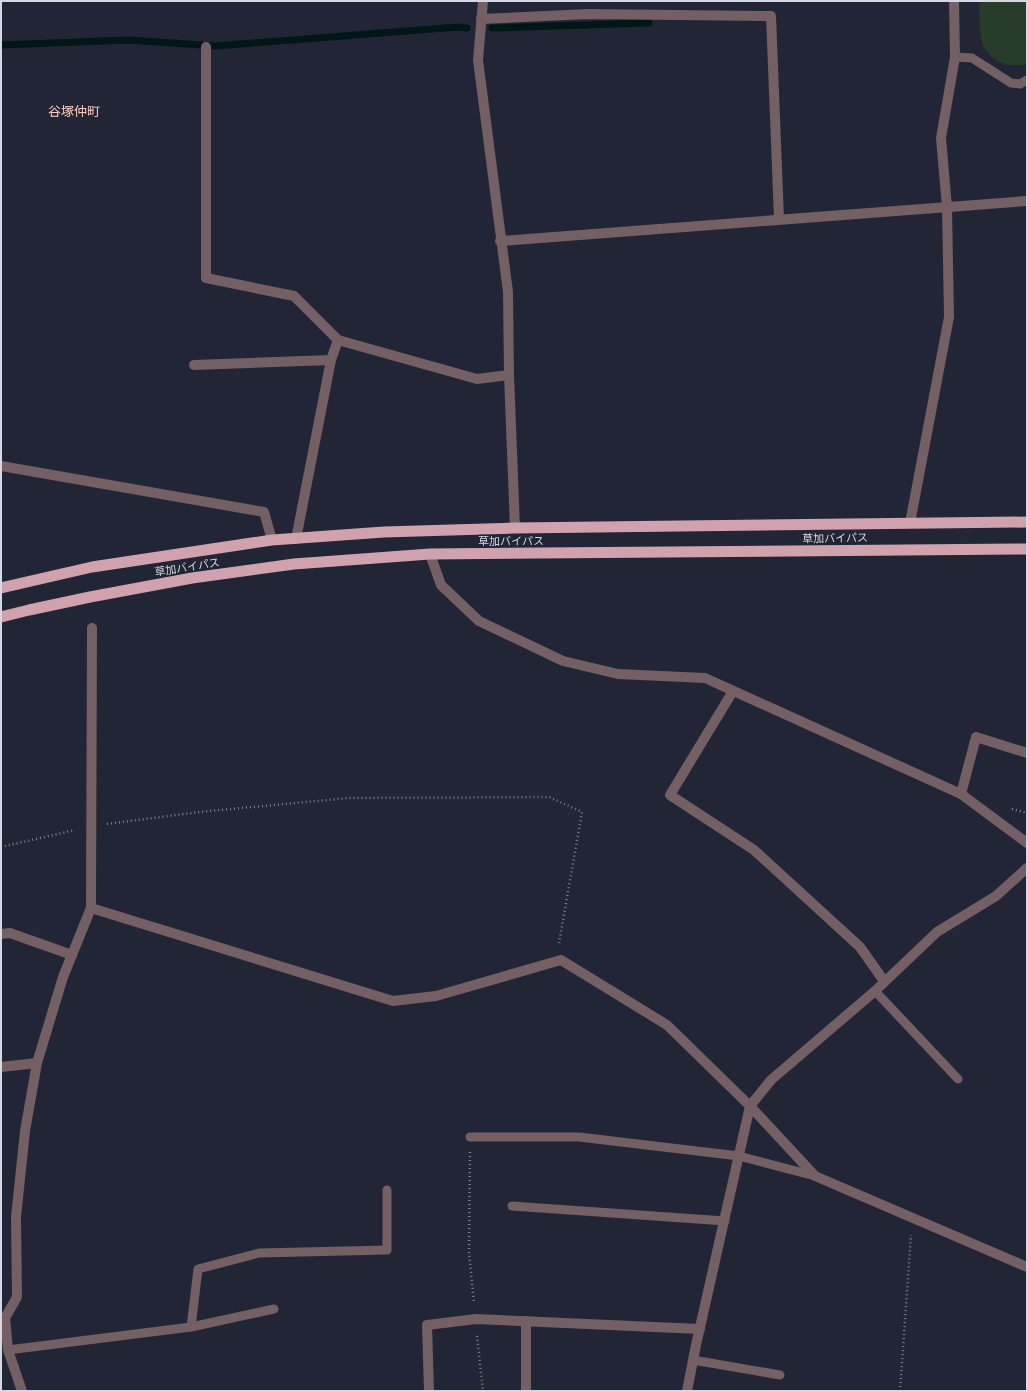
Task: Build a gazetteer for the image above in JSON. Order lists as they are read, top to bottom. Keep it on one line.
{"streets":{"highway":["草加バイパス"]},"districts":["谷塚仲町"]}
